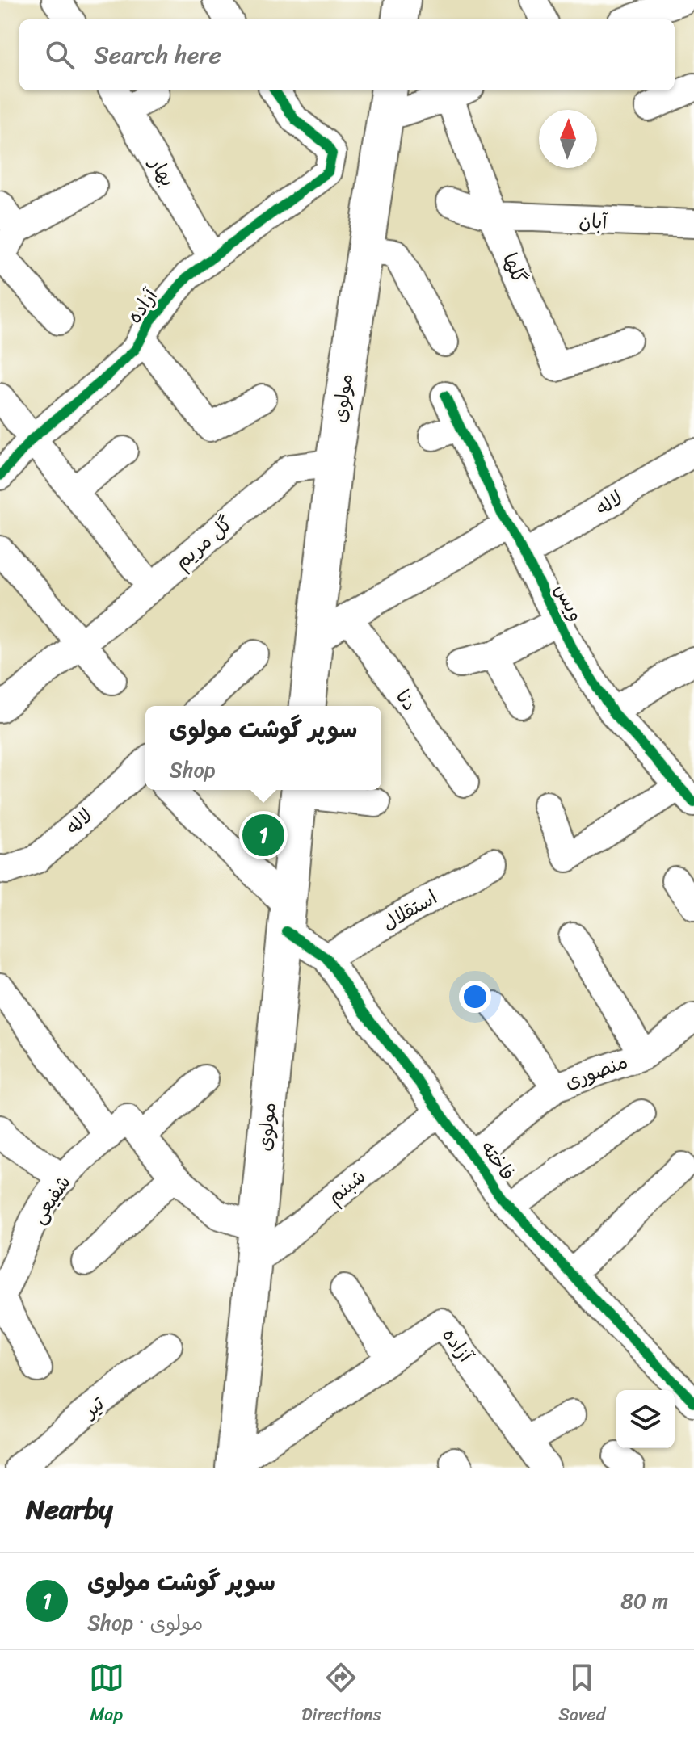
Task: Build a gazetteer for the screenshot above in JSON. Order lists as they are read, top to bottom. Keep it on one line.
{"streets":{"main road":["مولوی"],"street":["بهار","آبان","گلها","آزاده","لاله","گل مریم","ویس","دنا","استقلال","منصوری","فاخته","شبنم","شفیعی","تیر"]},"crossings":[["بهار","آزاده"],["آبان","گلها"],["آزاده","مولوی"],["مولوی","گل مریم"],["مولوی","فاخته"],["مولوی","شبنم"],["لاله","ویس"],["استقلال","فاخته"],["منصوری","فاخته"],["فاخته","شبنم"]],"north":"top","page":{"search":"Search here","popup":["سوپر گوشت مولوی","Shop"],"pins":"1","heading":"Nearby","list":[{"mark":"1","name":"سوپر گوشت مولوی","note":"Shop · مولوی","value":"80 m"}],"nav":["Map","Directions","Saved"]}}
